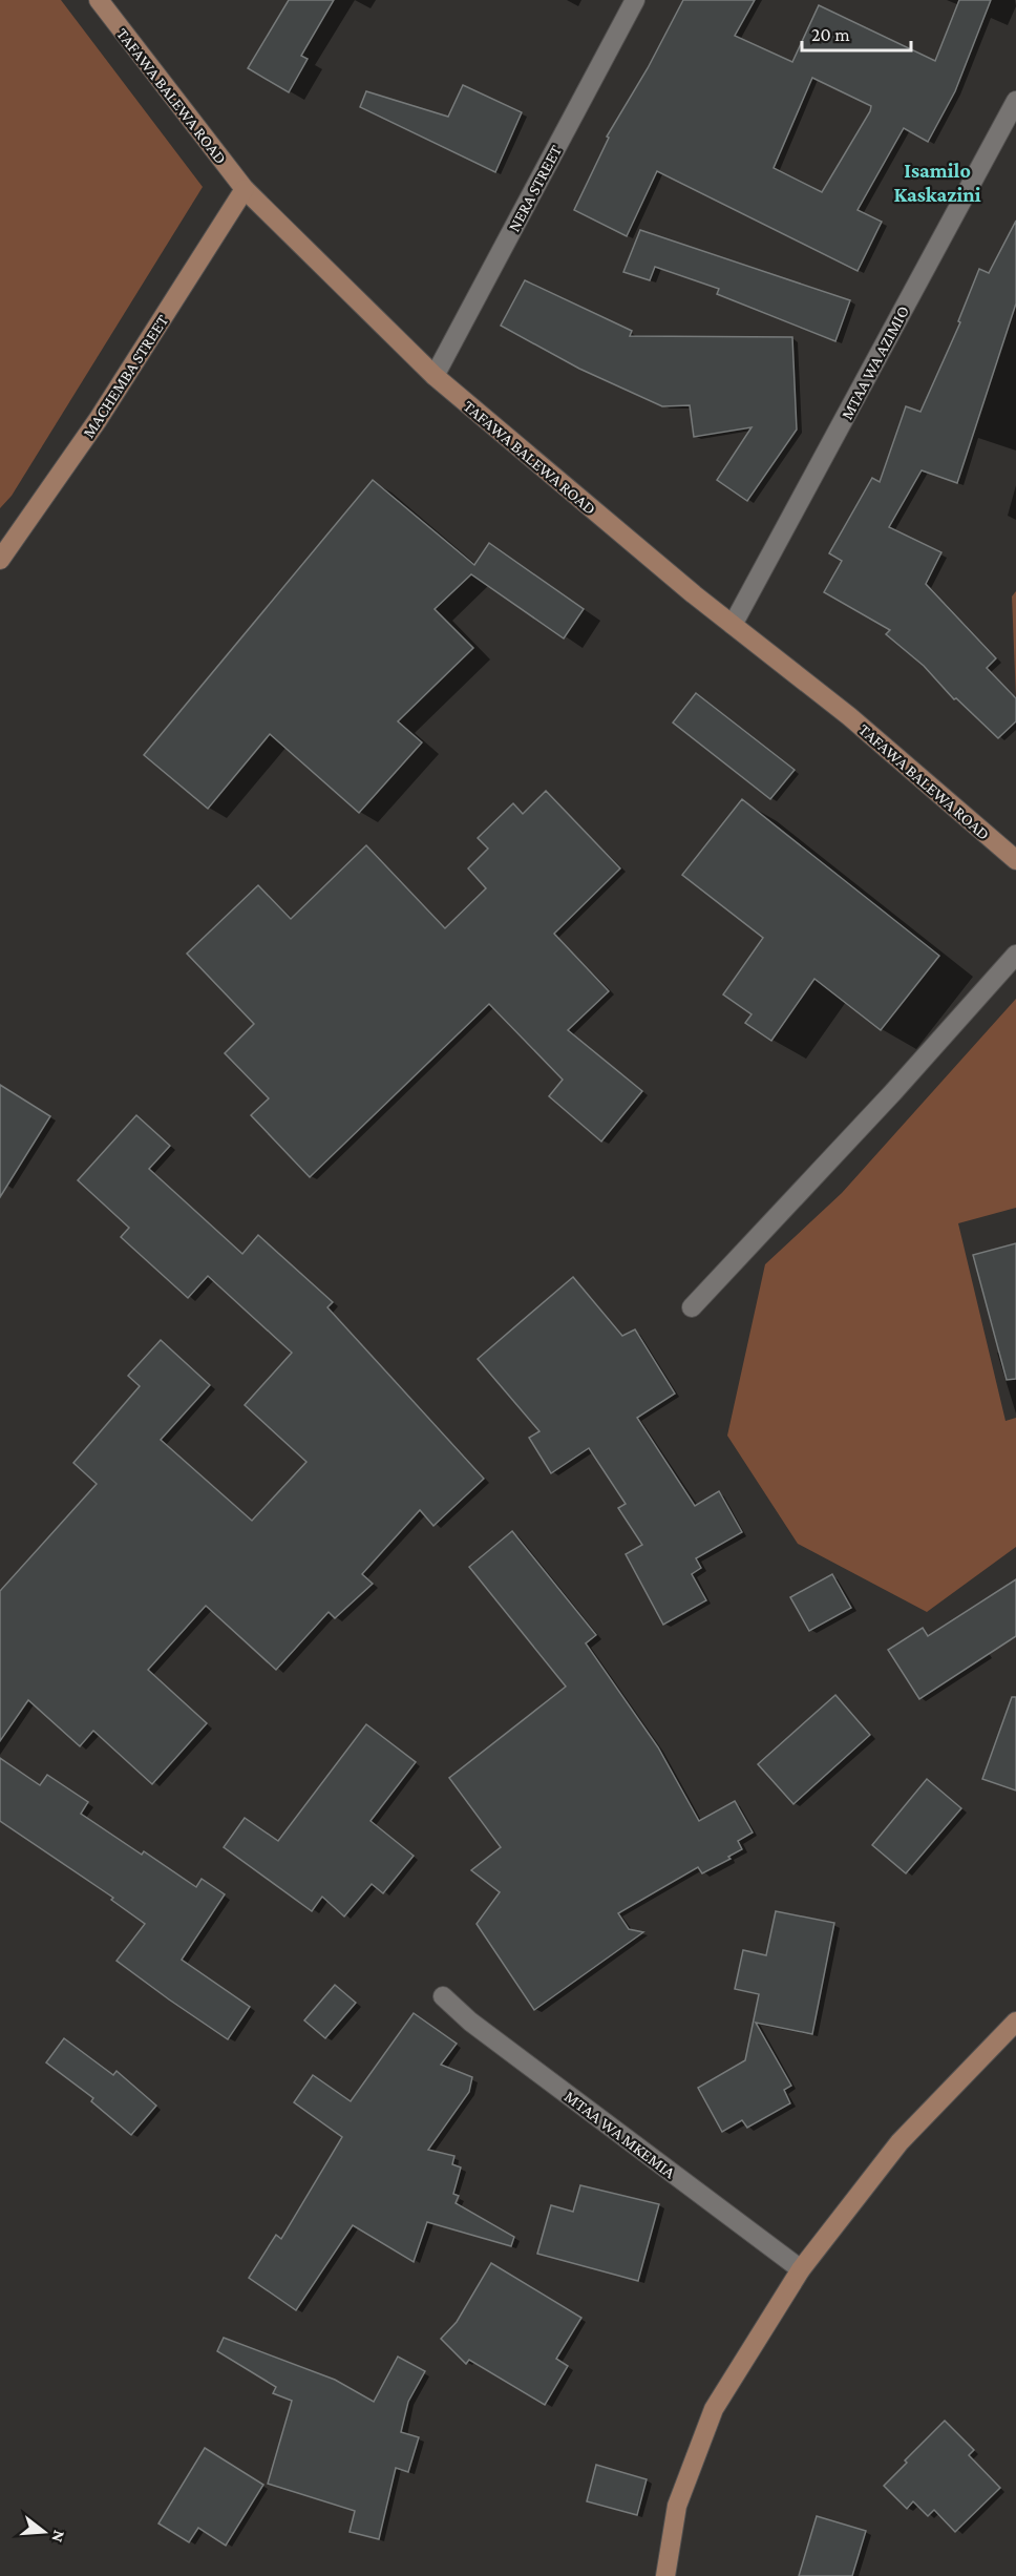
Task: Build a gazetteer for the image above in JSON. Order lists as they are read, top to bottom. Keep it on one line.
{"streets":{"main road":["TAFAWA BALEWA ROAD","MACHEMBA STREET"],"street":["NERA STREET","MTAA WA AZIMIO","MTAA WA MKEMIA"]},"crossings":[["TAFAWA BALEWA ROAD","NERA STREET"],["TAFAWA BALEWA ROAD","MTAA WA AZIMIO"],["TAFAWA BALEWA ROAD","MACHEMBA STREET"]],"districts":["Isamilo Kaskazini"],"scale_bar":"20 m","north":"right"}
